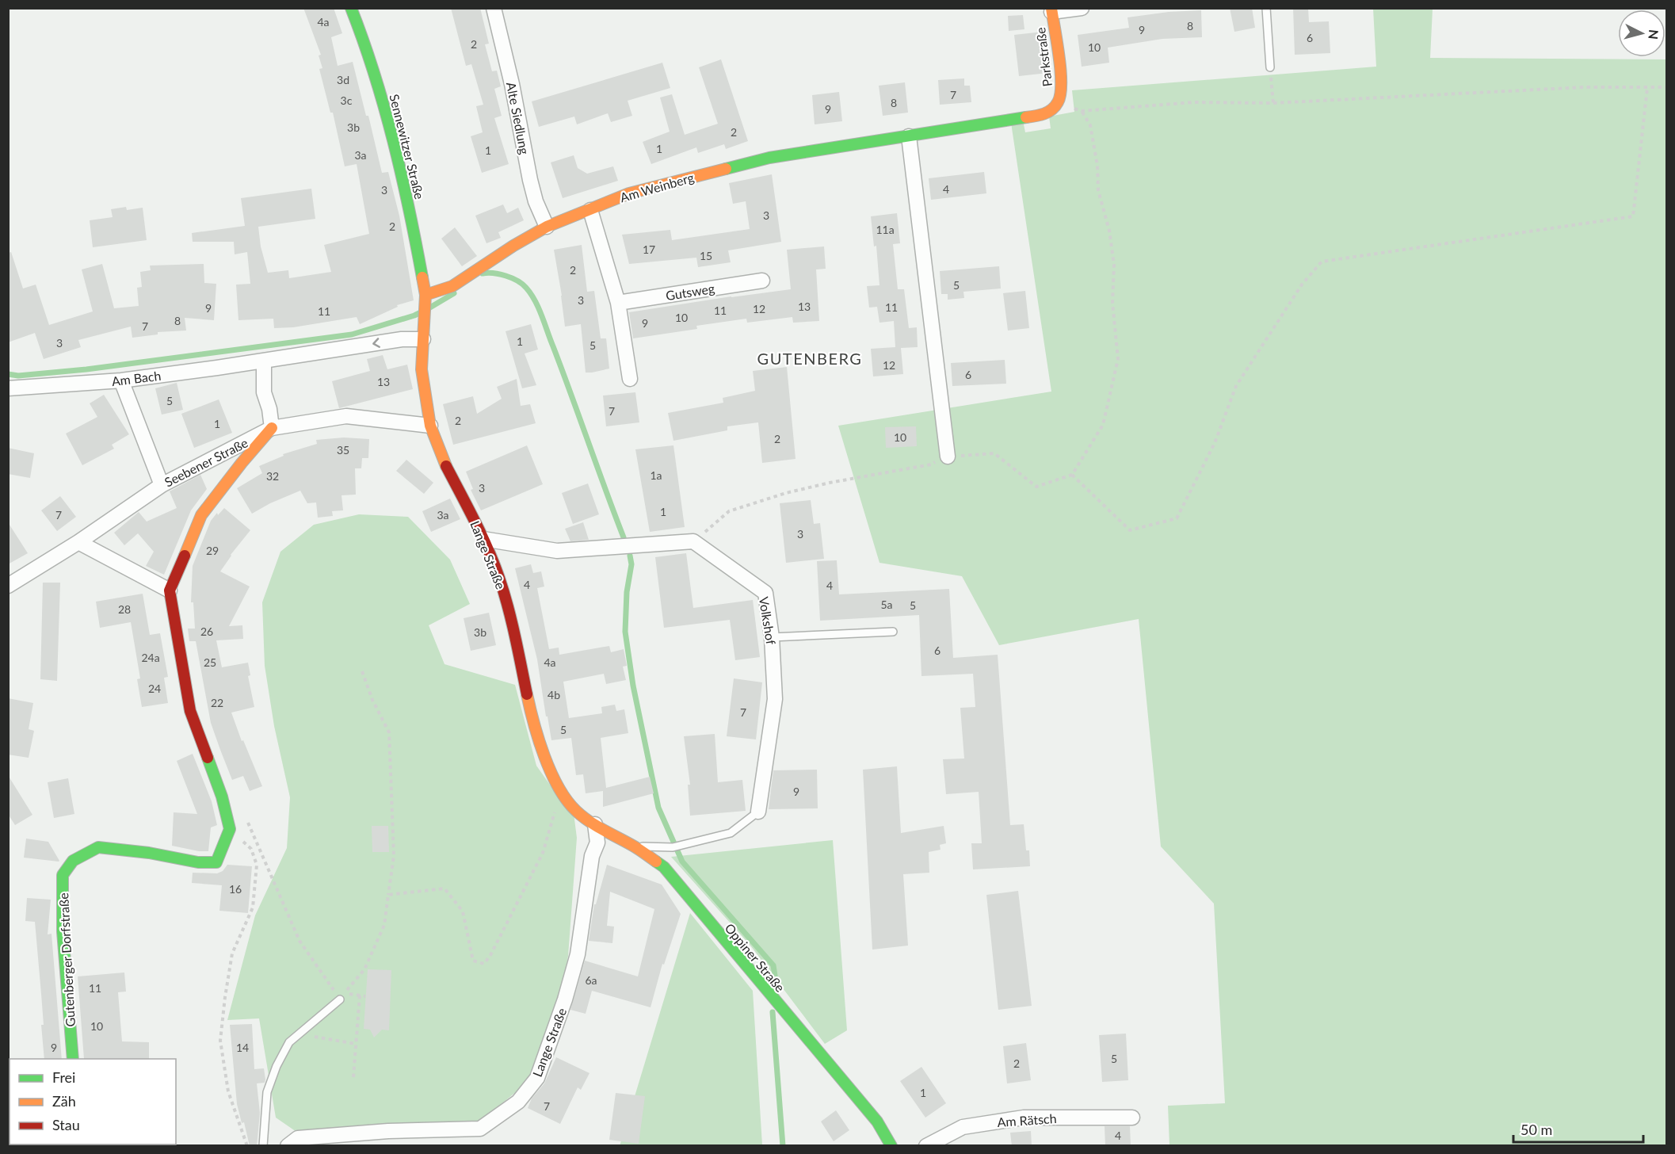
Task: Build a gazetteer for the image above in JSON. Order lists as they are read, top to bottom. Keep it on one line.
{"streets":{"street":["Parkstraße","Alte Siedlung","Sennewitzer Straße","Am Weinberg","Gutsweg","Am Bach","Seebener Straße","Lange Straße","Volkshof","Oppiner Straße","Gutenberger Dorfstraße","Am Rätsch"]},"crossings":[["Parkstraße","Am Weinberg"],["Alte Siedlung","Am Weinberg"],["Sennewitzer Straße","Am Weinberg"],["Sennewitzer Straße","Lange Straße"],["Am Weinberg","Lange Straße"],["Am Bach","Lange Straße"],["Seebener Straße","Lange Straße"],["Lange Straße","Oppiner Straße"],["Volkshof","Oppiner Straße"]],"one_way":["Am Bach"],"districts":["GUTENBERG"],"house_numbers":["4a","8","9","6","2","10","3d","7","3c","8","9","3b","2","1","1","3a","4","3","3","2","11a","17","15","2","5","3","13","11","9","12","11","11","10","8","9","7","1","3","5","12","6","13","5","7","2","1","10","2","35","1a","32","3","1","7","3a","3","29","4","4","5a","5","28","26","3b","6","24a","25","4a","24","4b","22","7","5","9","16","6a","11","10","9","14","5","2","1","7","4"],"legend":["Frei","Zäh","Stau"],"scale_bar":"50 m","north":"right"}
